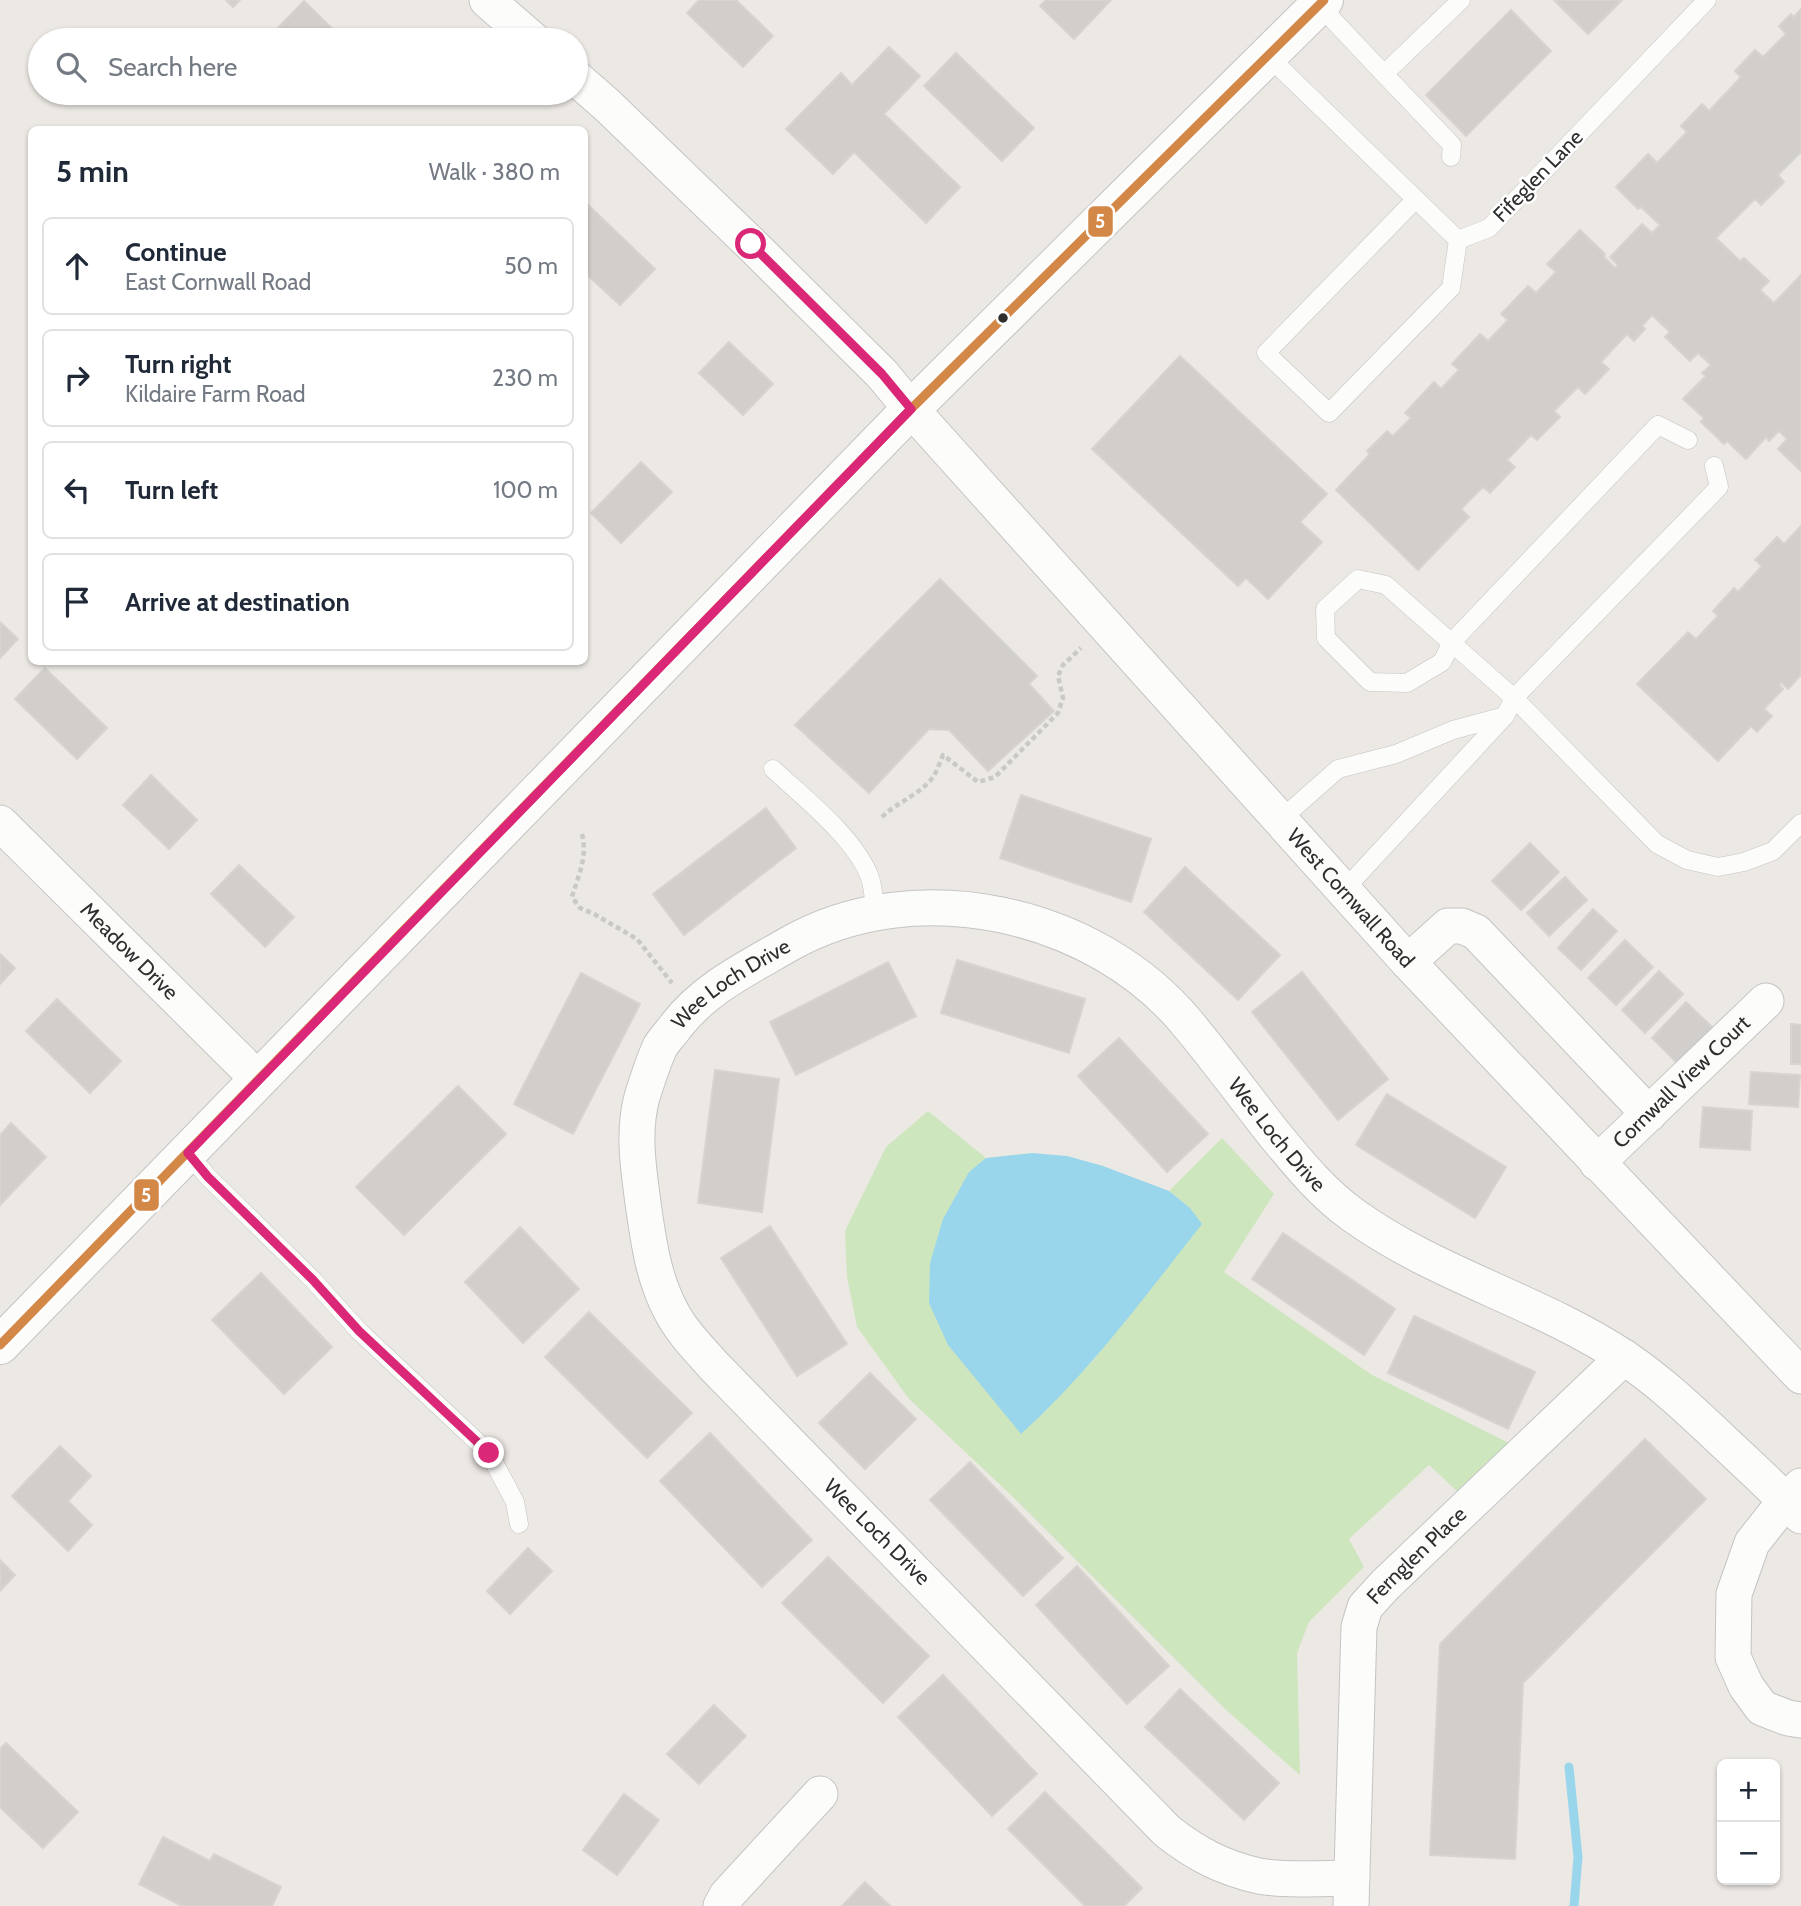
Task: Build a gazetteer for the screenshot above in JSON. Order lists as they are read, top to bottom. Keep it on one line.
{"streets":{"street":["West Cornwall Road","Meadow Drive","Wee Loch Drive","Cornwall View Court","Fernglen Place"],"lane":["Fifeglen Lane"]},"crossings":[["West Cornwall Road","Cornwall View Court"],["Wee Loch Drive","Fernglen Place"]],"lines":["transit line 5"],"page":{"search":"Search here","heading":["5 min","Walk · 380 m"],"list":[["Continue","East Cornwall Road","50 m"],["Turn right","Kildaire Farm Road","230 m"],["Turn left","100 m"],"Arrive at destination"],"map_buttons":["+","−"]}}
